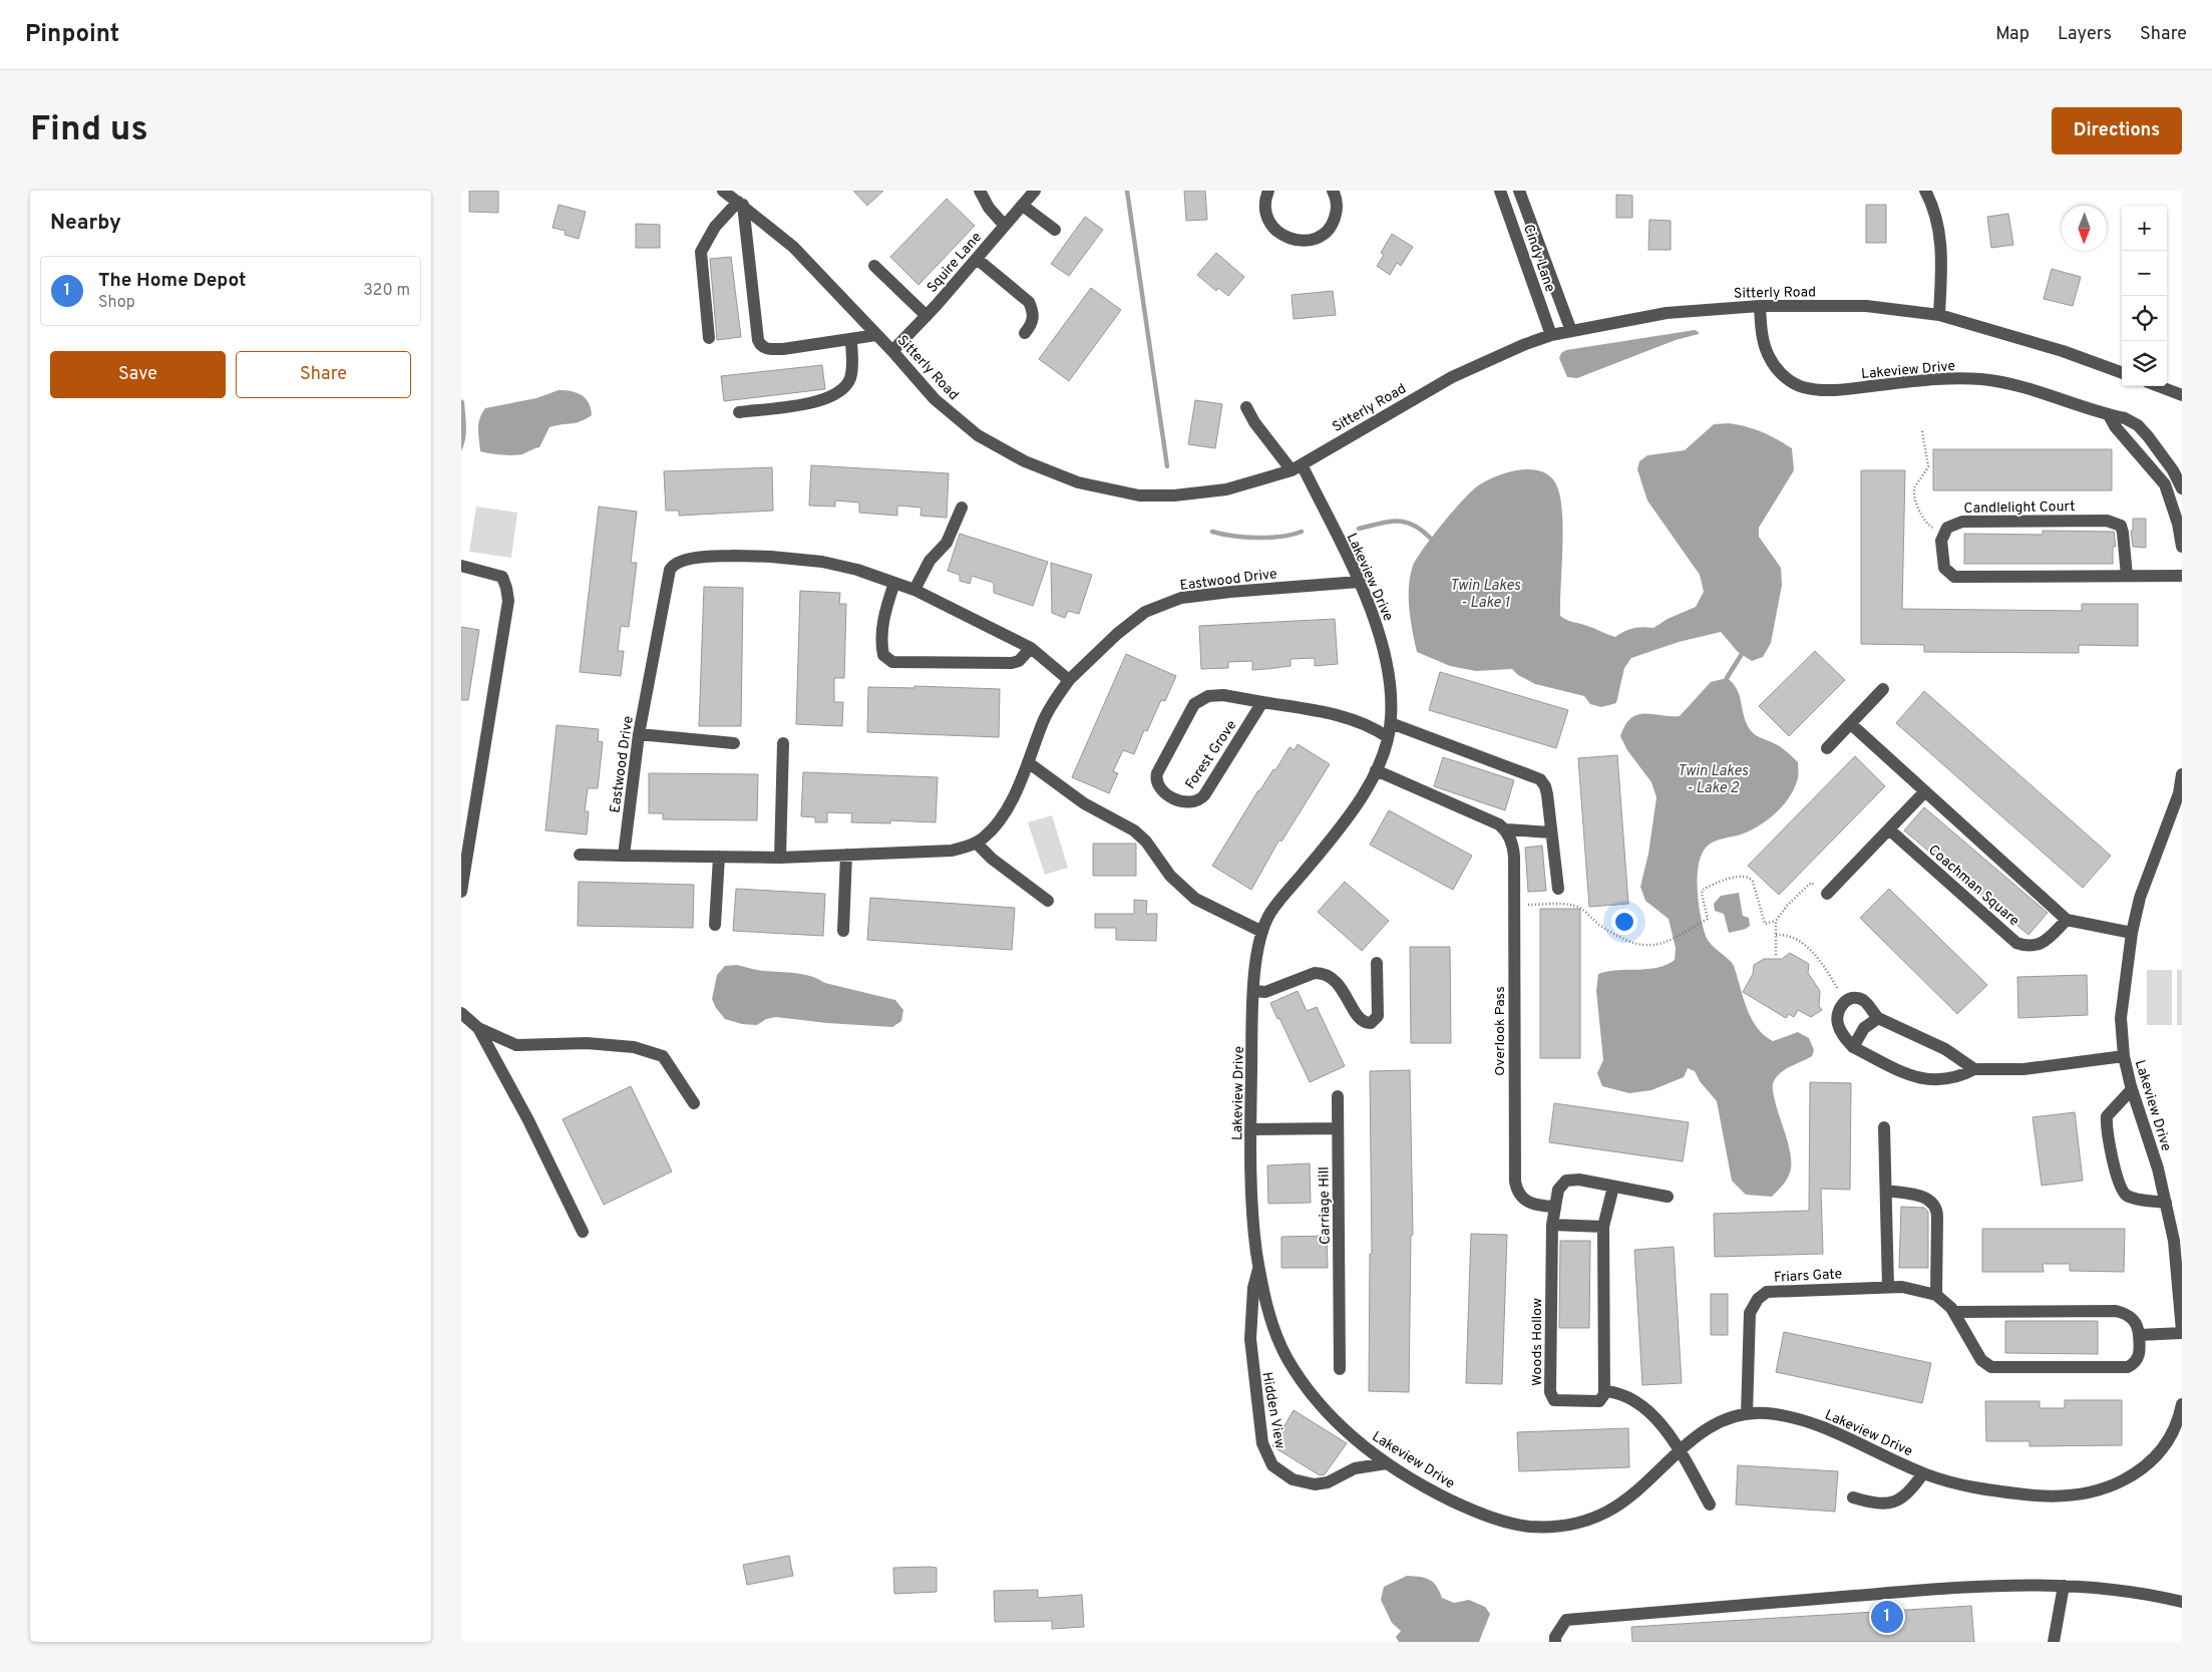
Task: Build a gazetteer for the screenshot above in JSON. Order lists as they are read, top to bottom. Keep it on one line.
{"streets":{"street":["Cindy Lane","Squire Lane","Sitterly Road","Lakeview Drive","Candlelight Court","Eastwood Drive","Forest Grove","Coachman Square","Overlook Pass","Carriage Hill","Friars Gate","Woods Hollow","Hidden View"]},"crossings":[["Cindy Lane","Sitterly Road"],["Squire Lane","Sitterly Road"],["Sitterly Road","Lakeview Drive"],["Lakeview Drive","Eastwood Drive"],["Lakeview Drive","Forest Grove"],["Lakeview Drive","Friars Gate"],["Lakeview Drive","Hidden View"],["Overlook Pass","Woods Hollow"]],"water":["Twin Lakes - Lake 1","Twin Lakes - Lake 2"],"north":"bottom","page":{"header":"Pinpoint","nav":["Map","Layers","Share"],"buttons":["Directions",["Save","Share"]],"title":"Find us","heading":"Nearby","map_buttons":["+","−"],"list":[{"mark":"1","name":"The Home Depot","note":"Shop","value":"320 m"}],"pins":"1"}}
